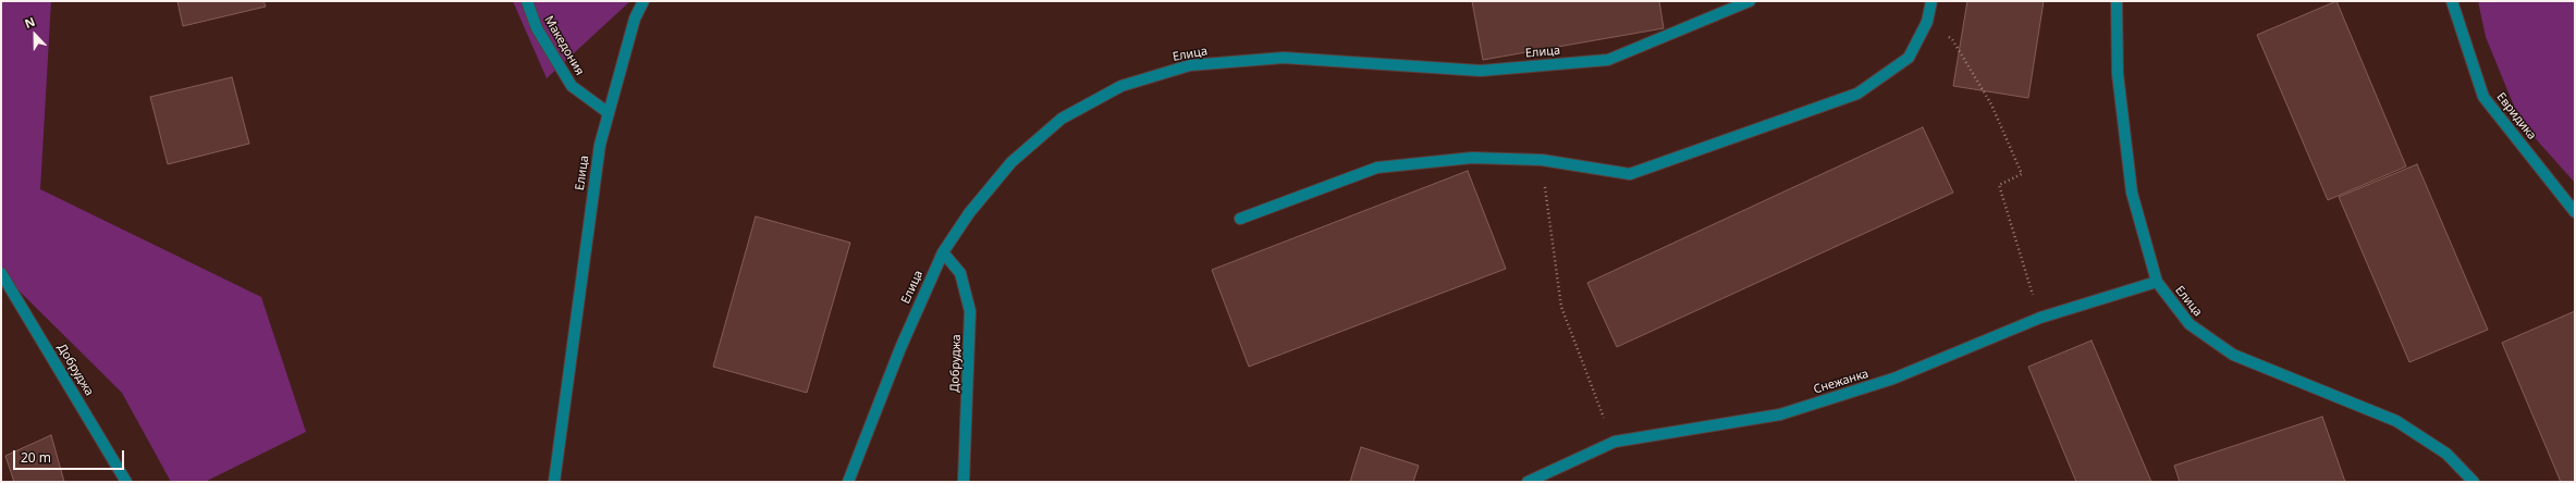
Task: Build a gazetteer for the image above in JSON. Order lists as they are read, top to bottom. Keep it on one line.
{"streets":{"street":["Македония","Елица","Евридика","Добруджа","Снежанка"]},"crossings":[["Македония","Елица"],["Елица","Добруджа"],["Елица","Снежанка"]],"scale_bar":"20 m","north":"top"}
